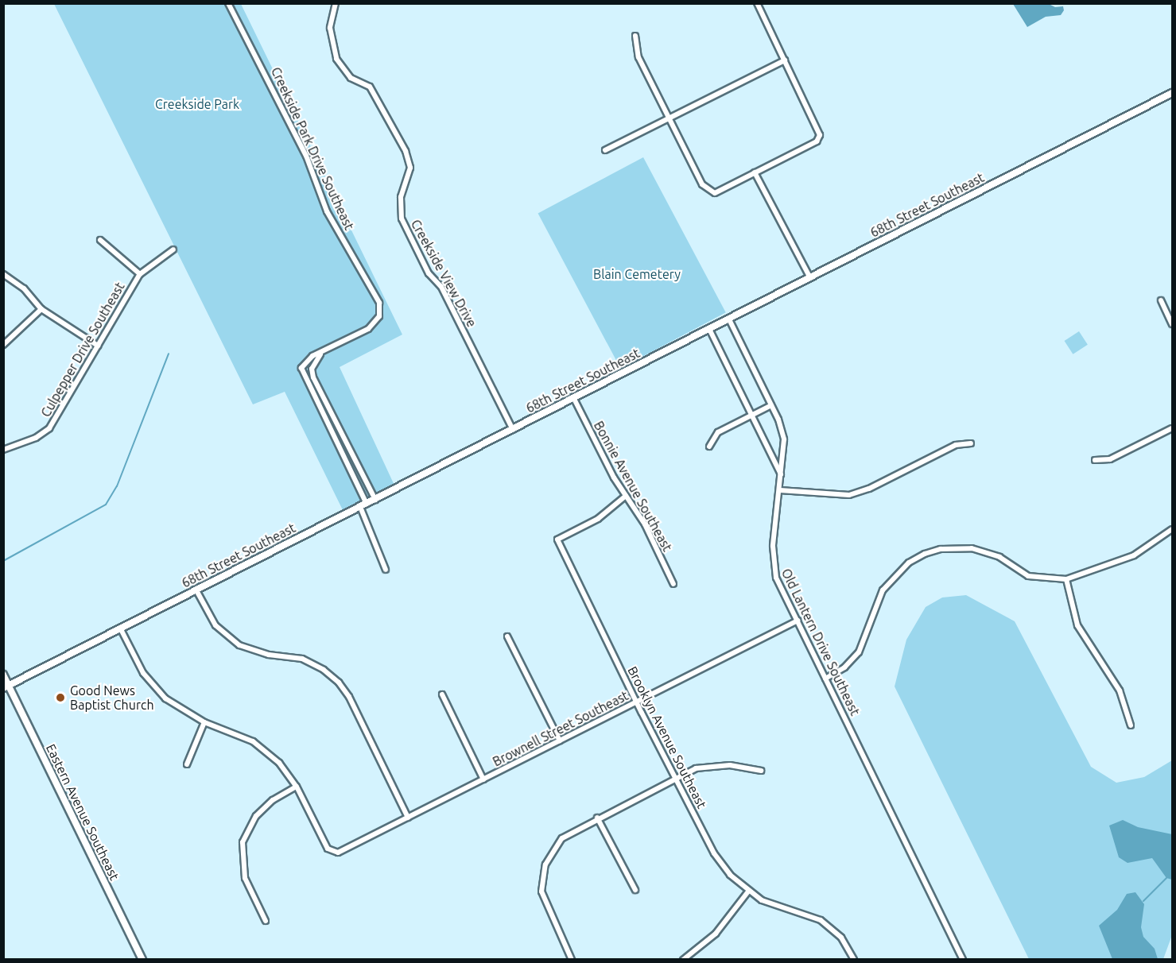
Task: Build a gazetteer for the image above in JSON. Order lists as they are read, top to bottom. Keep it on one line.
{"streets":{"main road":["68th Street Southeast"],"street":["Creekside Park Drive Southeast","Creekside View Drive","Culpepper Drive Southeast","Bonnie Avenue Southeast","Old Lantern Drive Southeast","Brownell Street Southeast","Brooklyn Avenue Southeast","Eastern Avenue Southeast"]},"crossings":[["Creekside Park Drive Southeast","68th Street Southeast"],["68th Street Southeast","Creekside View Drive"],["68th Street Southeast","Bonnie Avenue Southeast"],["68th Street Southeast","Old Lantern Drive Southeast"],["68th Street Southeast","Eastern Avenue Southeast"],["Bonnie Avenue Southeast","Brooklyn Avenue Southeast"],["Old Lantern Drive Southeast","Brownell Street Southeast"],["Brownell Street Southeast","Brooklyn Avenue Southeast"]],"parks":["Creekside Park","Blain Cemetery"],"places":["Good News Baptist Church"]}
